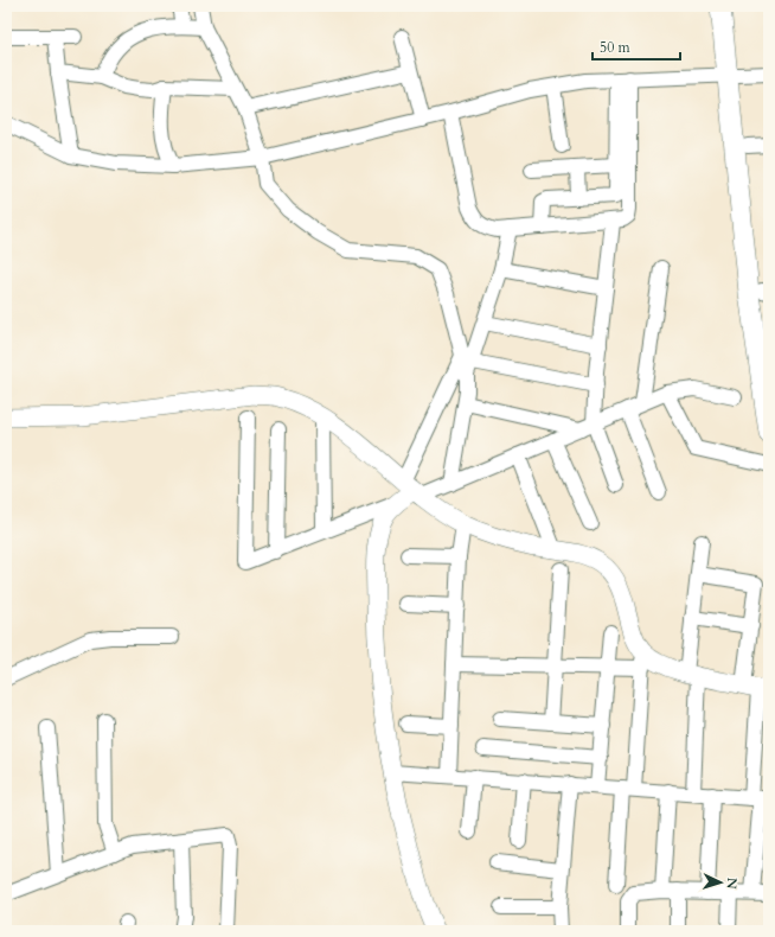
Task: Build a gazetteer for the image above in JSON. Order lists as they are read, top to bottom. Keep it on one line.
{"scale_bar":"50 m","north":"right"}
